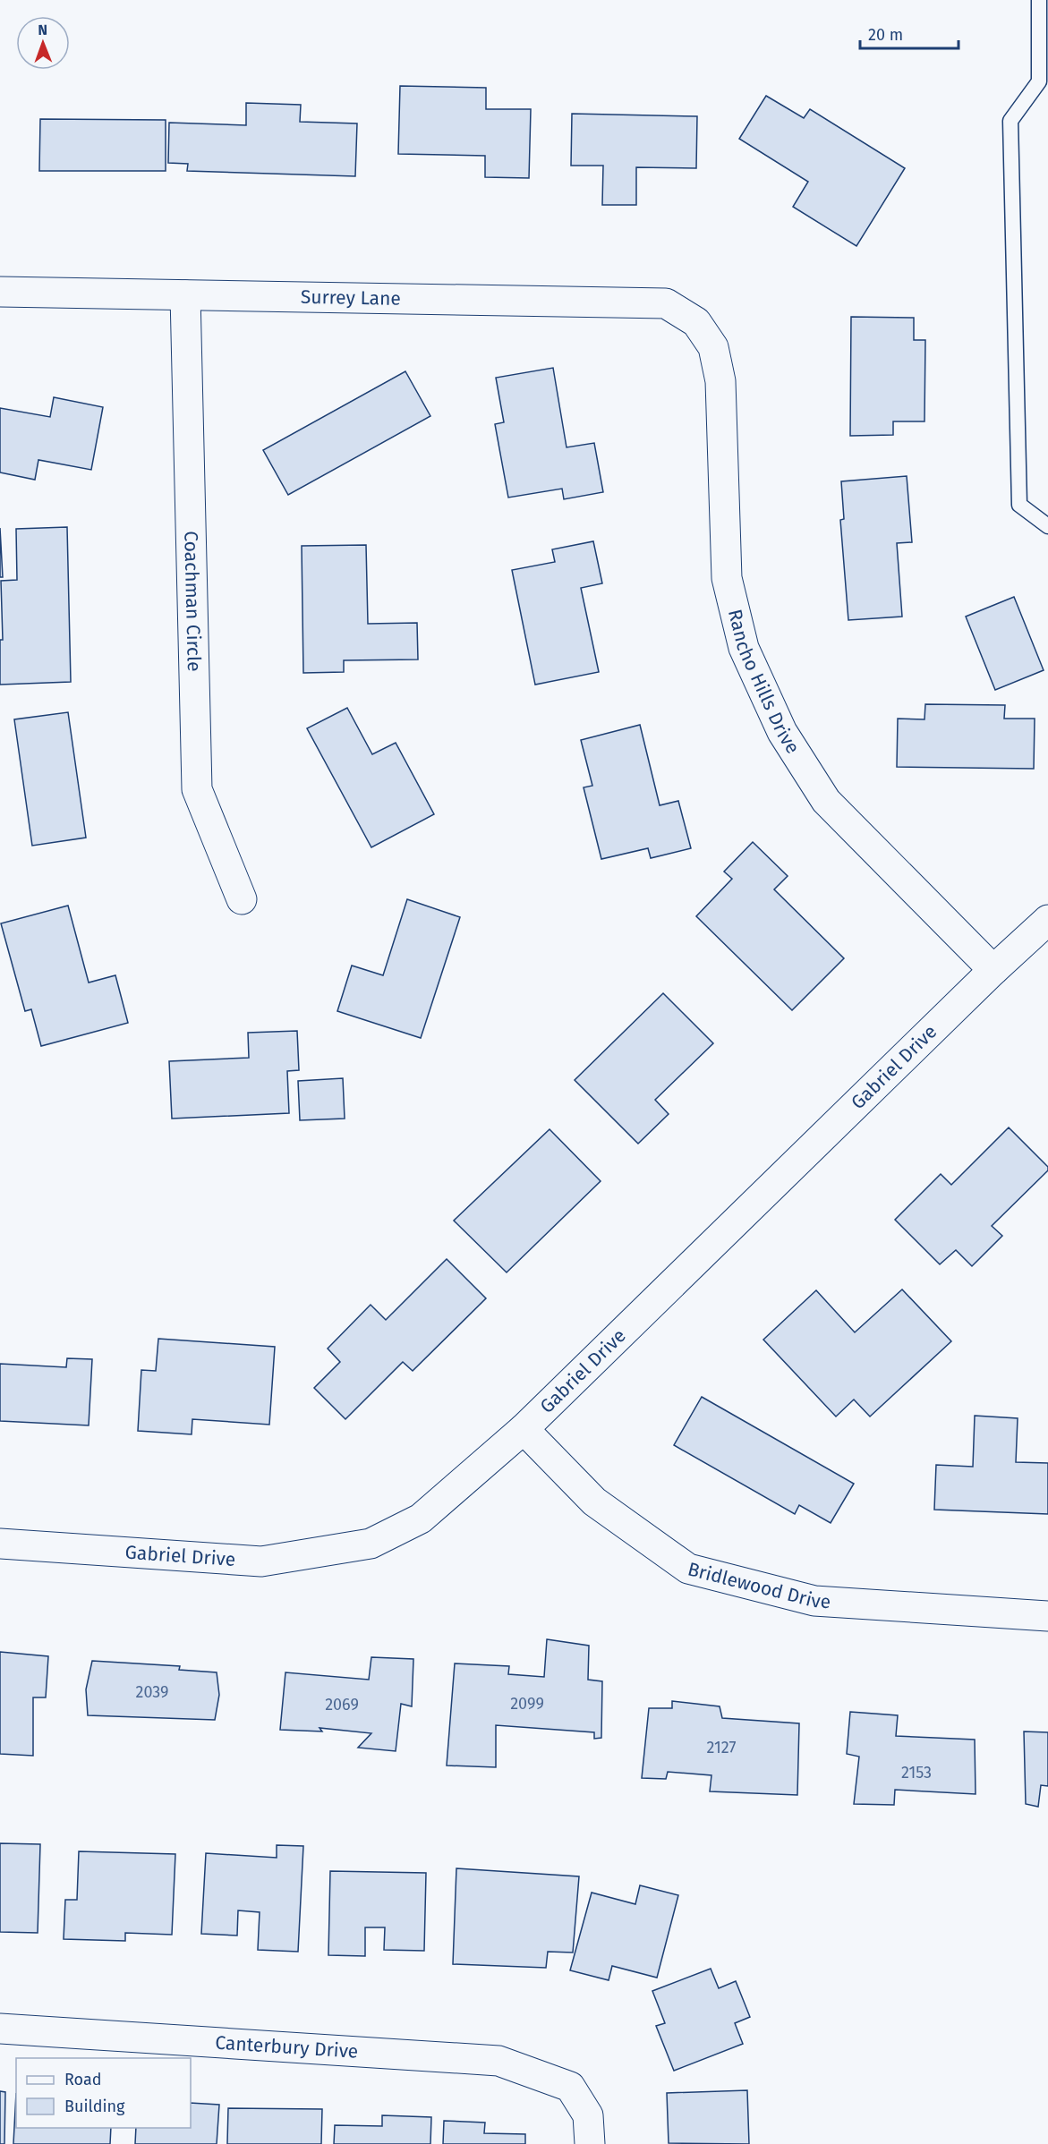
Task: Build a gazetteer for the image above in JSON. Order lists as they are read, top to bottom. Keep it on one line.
{"streets":{"street":["Surrey Lane","Coachman Circle","Rancho Hills Drive","Gabriel Drive","Bridlewood Drive","Canterbury Drive"]},"crossings":[["Surrey Lane","Coachman Circle"],["Surrey Lane","Rancho Hills Drive"],["Rancho Hills Drive","Gabriel Drive"],["Gabriel Drive","Bridlewood Drive"]],"house_numbers":["2039","2099","2069","2127","2153"],"legend":["Road","Building"],"scale_bar":"20 m","north":"top"}
